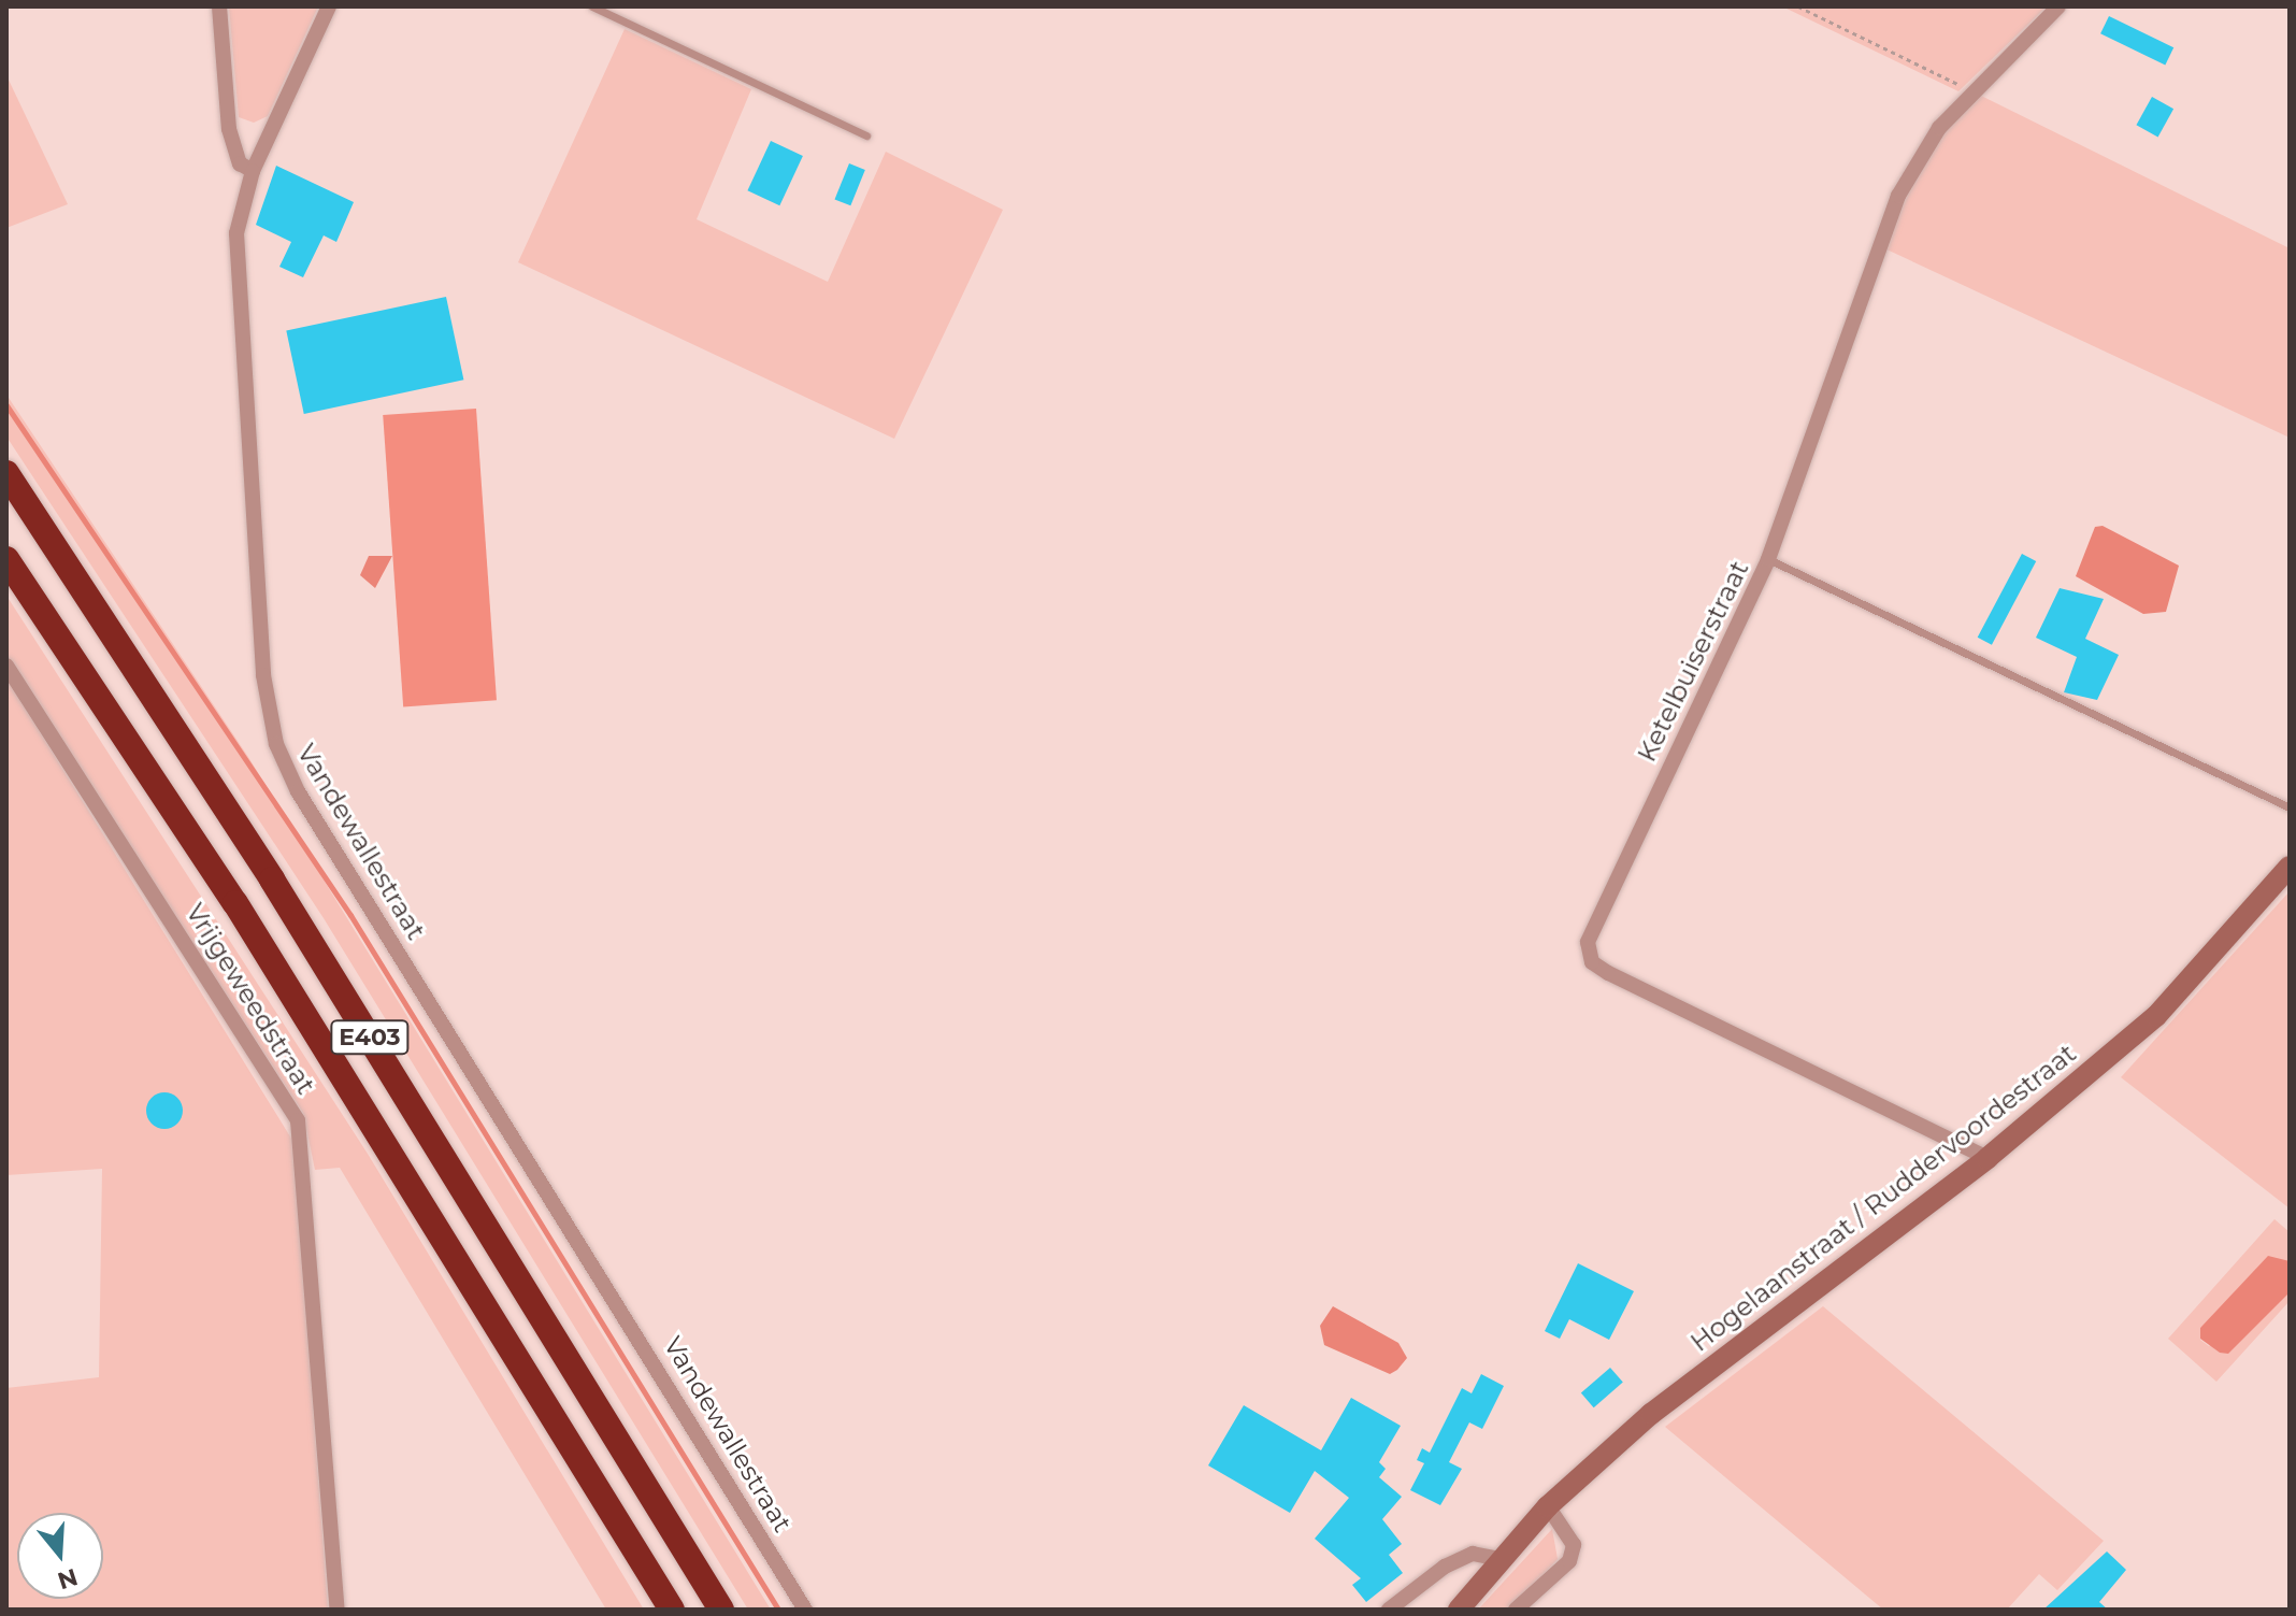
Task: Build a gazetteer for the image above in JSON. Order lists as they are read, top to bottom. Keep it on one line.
{"streets":{"highway":["E403"],"street":["Ketelbuiserstraat","Vandewallestraat","Vrijgeweedstraat","Hogelaanstraat / Ruddervoordestraat"]},"crossings":[["Ketelbuiserstraat","Hogelaanstraat / Ruddervoordestraat"]],"north":"bottom"}
